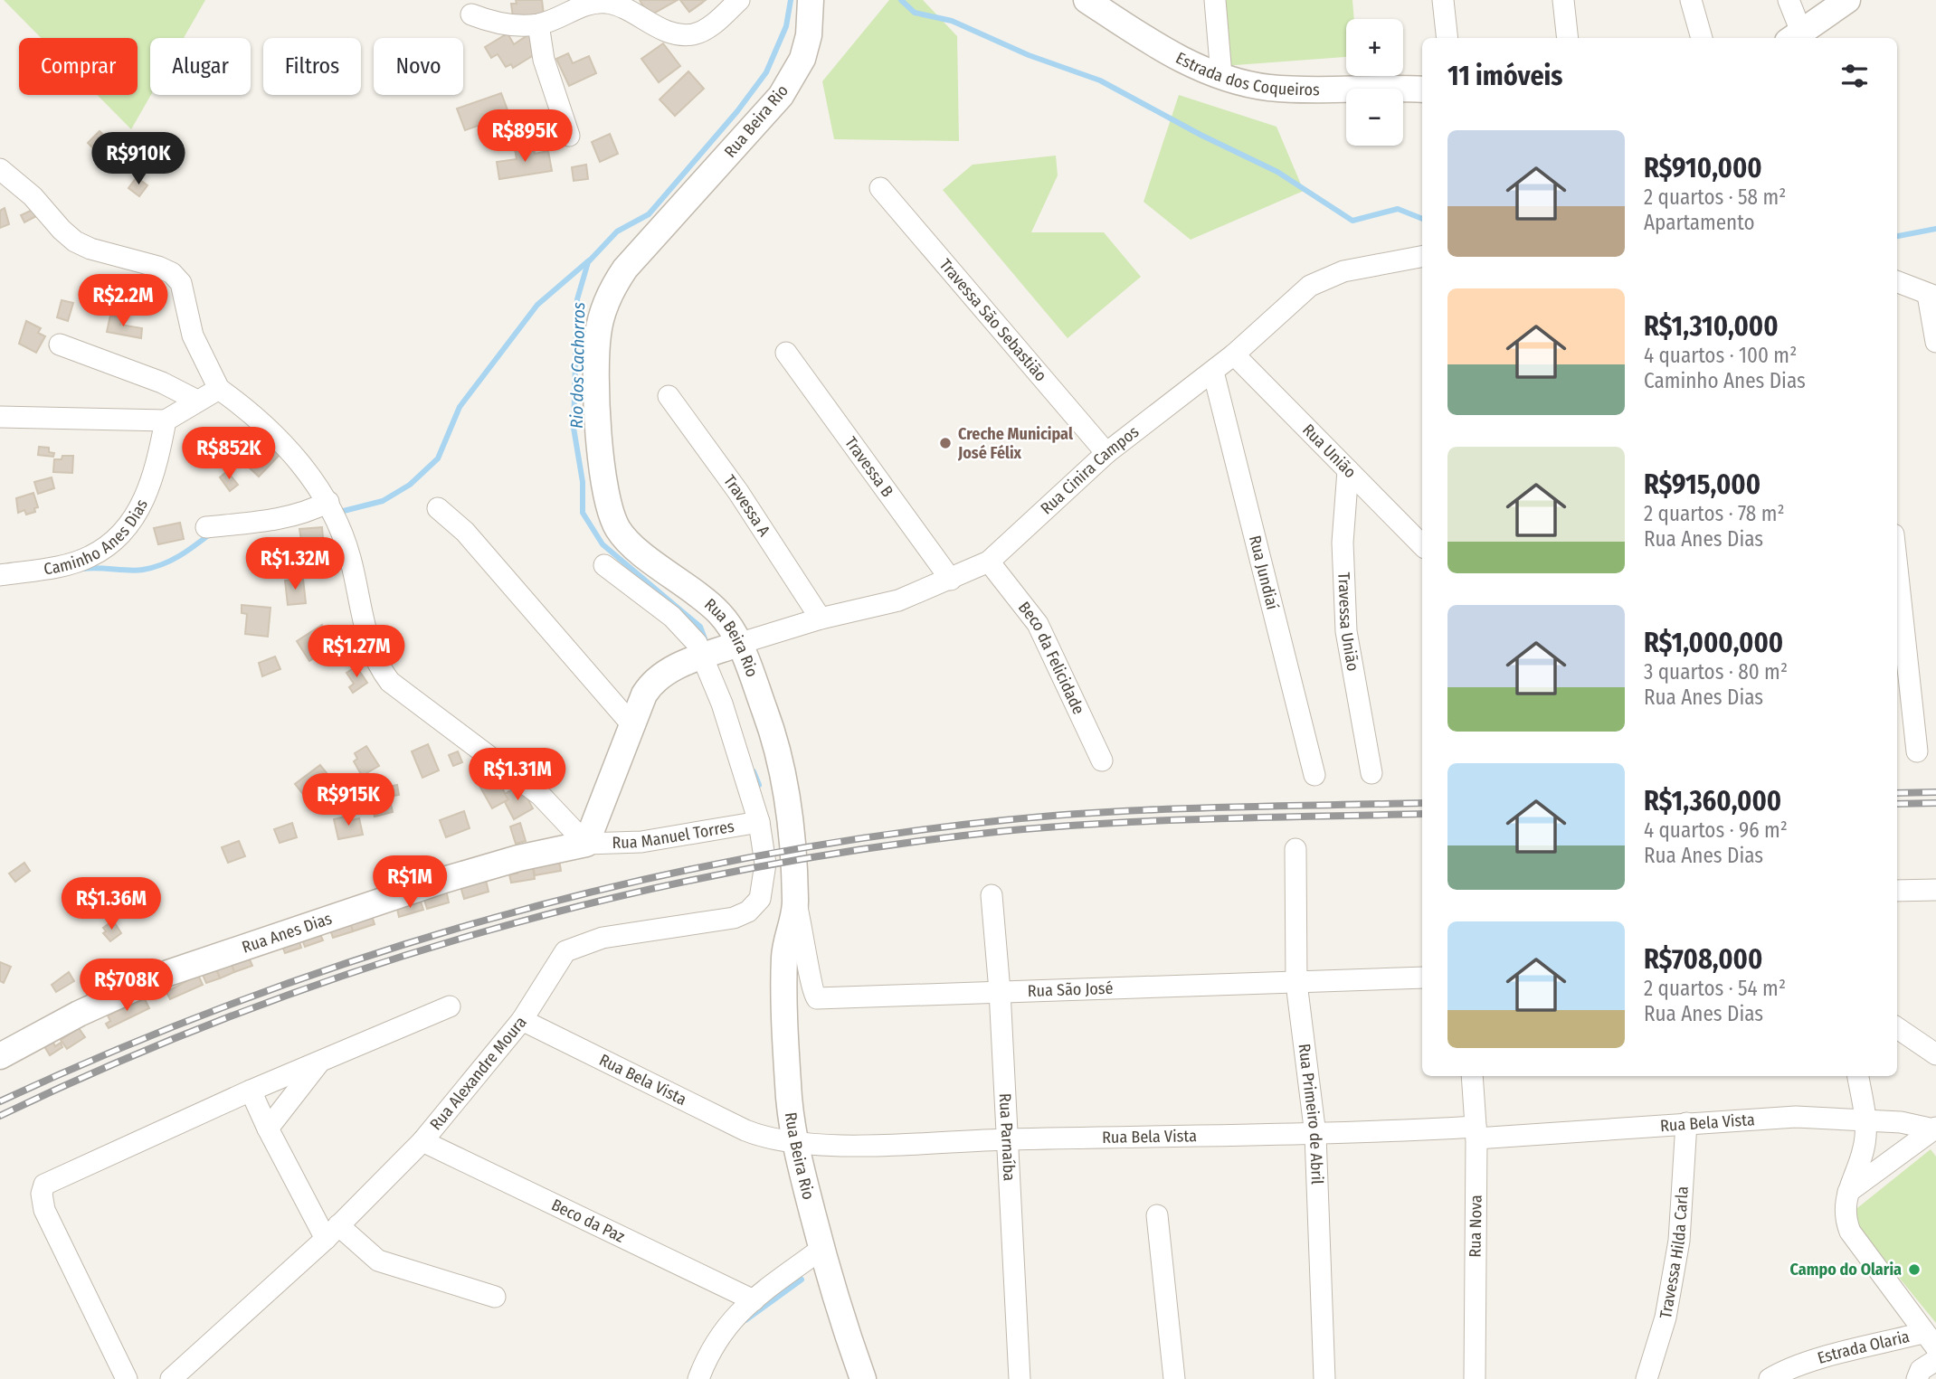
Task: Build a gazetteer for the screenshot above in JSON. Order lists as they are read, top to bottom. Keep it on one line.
{"streets":{"street":["Estrada dos Coqueiros","Rua Beira Rio","Travessa São Sebastião","Rua União","Travessa B","Rua Cinira Campos","Travessa A","Caminho Anes Dias","Rua Jundiaí","Travessa União","Beco da Felicidade","Rua Manuel Torres","Rua Anes Dias","Rua São José","Rua Alexandre Moura","Rua Bela Vista","Rua Primeiro de Abril","Rua Parnaíba","Beco da Paz","Rua Nova","Travessa Hilda Carla","Estrada Olaria"]},"crossings":[["Rua Beira Rio","Rua Cinira Campos"],["Rua Beira Rio","Rua São José"],["Rua Beira Rio","Rua Alexandre Moura"],["Rua Beira Rio","Rua Bela Vista"],["Travessa São Sebastião","Rua Cinira Campos"],["Rua União","Rua Cinira Campos"],["Rua União","Travessa União"],["Travessa B","Rua Cinira Campos"],["Rua Cinira Campos","Travessa A"],["Rua Cinira Campos","Rua Jundiaí"],["Rua Cinira Campos","Beco da Felicidade"],["Rua Cinira Campos","Rua Alexandre Moura"],["Rua Manuel Torres","Rua Anes Dias"],["Rua Manuel Torres","Rua Alexandre Moura"],["Rua São José","Rua Primeiro de Abril"],["Rua São José","Rua Parnaíba"],["Rua Alexandre Moura","Rua Bela Vista"],["Rua Alexandre Moura","Beco da Paz"],["Rua Bela Vista","Rua Primeiro de Abril"],["Rua Bela Vista","Rua Parnaíba"],["Rua Bela Vista","Rua Nova"],["Rua Bela Vista","Travessa Hilda Carla"]],"water":["Rio dos Cachorros"],"places":["Creche Municipal José Félix","Campo do Olaria"],"page":{"map_buttons":["+","−"],"chip":["Comprar","Alugar","Filtros","Novo"],"heading":"11 imóveis","price":["R$895K","R$910K","R$2.2M","R$852K","R$1.32M","R$1.27M","R$1.31M","R$915K","R$1M","R$1.36M","R$708K"],"list":[{"name":"R$910,000","note":"2 quartos · 58 m² · Apartamento"},{"name":"R$1,310,000","note":"4 quartos · 100 m² · Caminho Anes Dias"},{"name":"R$915,000","note":"2 quartos · 78 m² · Rua Anes Dias"},{"name":"R$1,000,000","note":"3 quartos · 80 m² · Rua Anes Dias"},{"name":"R$1,360,000","note":"4 quartos · 96 m² · Rua Anes Dias"},{"name":"R$708,000","note":"2 quartos · 54 m² · Rua Anes Dias"}]}}
